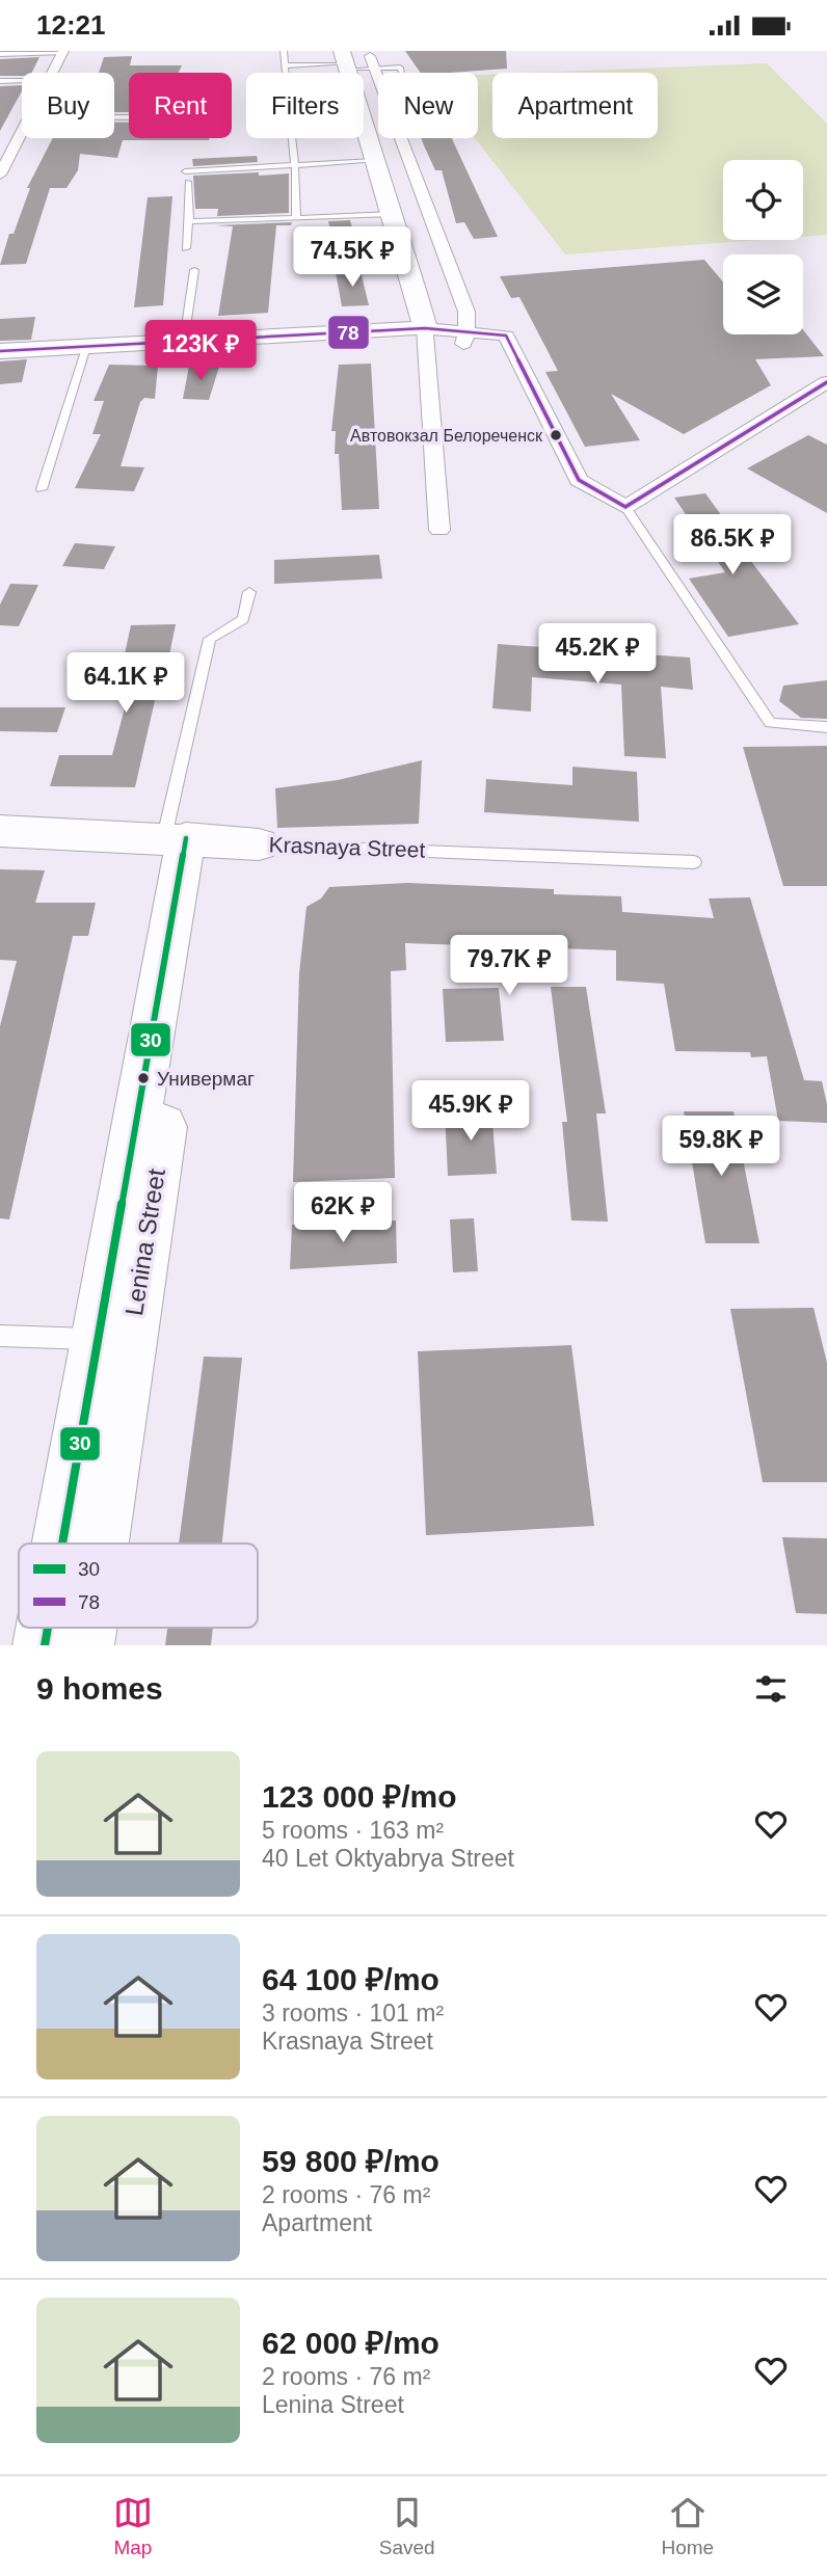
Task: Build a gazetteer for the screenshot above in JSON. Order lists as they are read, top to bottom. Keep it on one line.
{"streets":{"street":["Krasnaya Street","Lenina Street"]},"crossings":[["Krasnaya Street","Lenina Street"]],"places":["Автовокзал Белореченск","Универмаг"],"lines":["transit line 78","transit line 30"],"legend":["30","78"],"page":{"status":"12:21","chip":["Buy","Rent","Filters","New","Apartment"],"price":["74.5K ₽","123K ₽","86.5K ₽","45.2K ₽","64.1K ₽","79.7K ₽","45.9K ₽","59.8K ₽","62K ₽"],"heading":"9 homes","list":[{"name":"123 000 ₽/mo","note":"5 rooms · 163 m² · 40 Let Oktyabrya Street"},{"name":"64 100 ₽/mo","note":"3 rooms · 101 m² · Krasnaya Street"},{"name":"59 800 ₽/mo","note":"2 rooms · 76 m² · Apartment"},{"name":"62 000 ₽/mo","note":"2 rooms · 76 m² · Lenina Street"}],"tabs":["Map","Saved","Home"]}}
